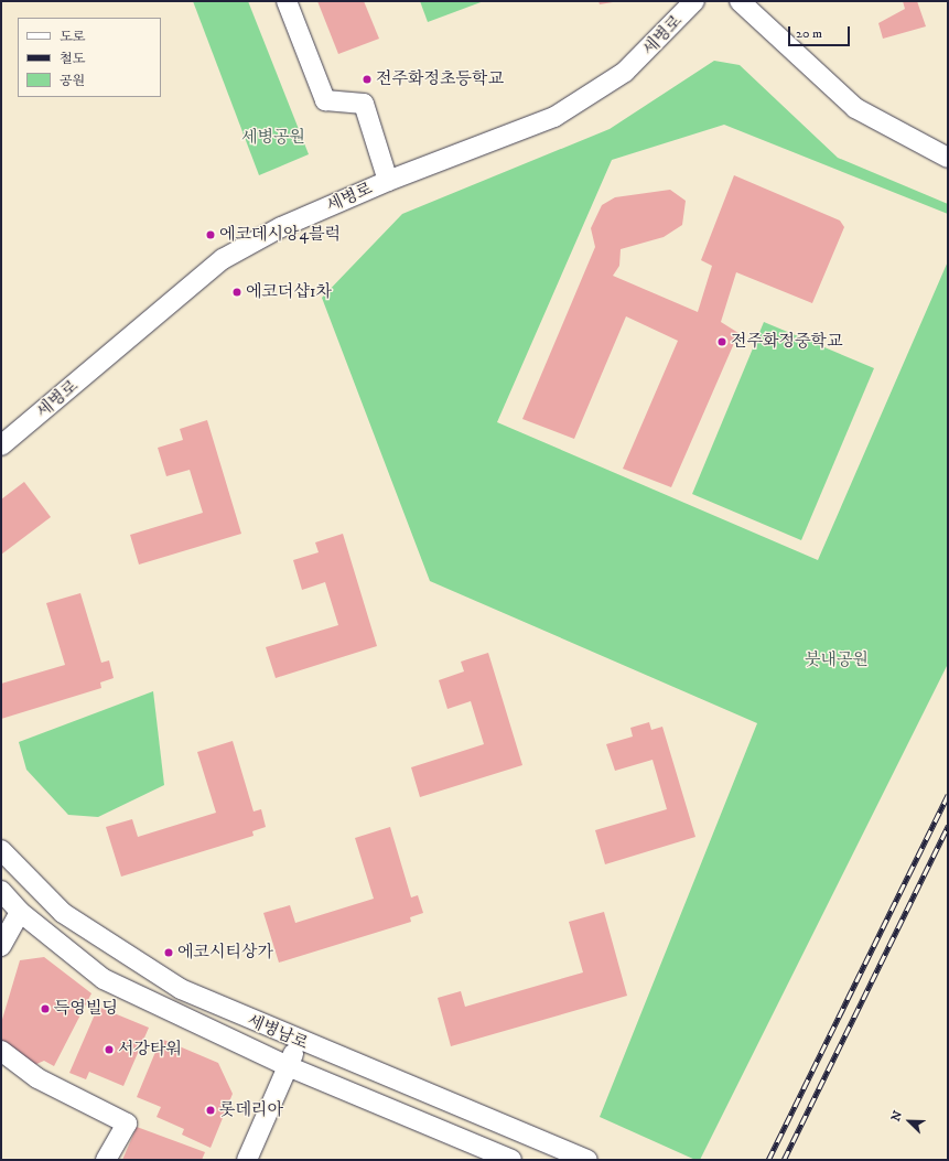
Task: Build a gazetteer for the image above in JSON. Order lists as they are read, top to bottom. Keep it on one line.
{"streets":{"street":["세병로","세병남로"]},"parks":["세병공원","붓내공원"],"places":["전주화정초등학교","에코데시앙4블럭","에코더샵1차","전주화정중학교","에코시티상가","득영빌딩","서강타워","롯데리아"],"legend":["도로","철도","공원"],"scale_bar":"20 m","north":"top left"}
